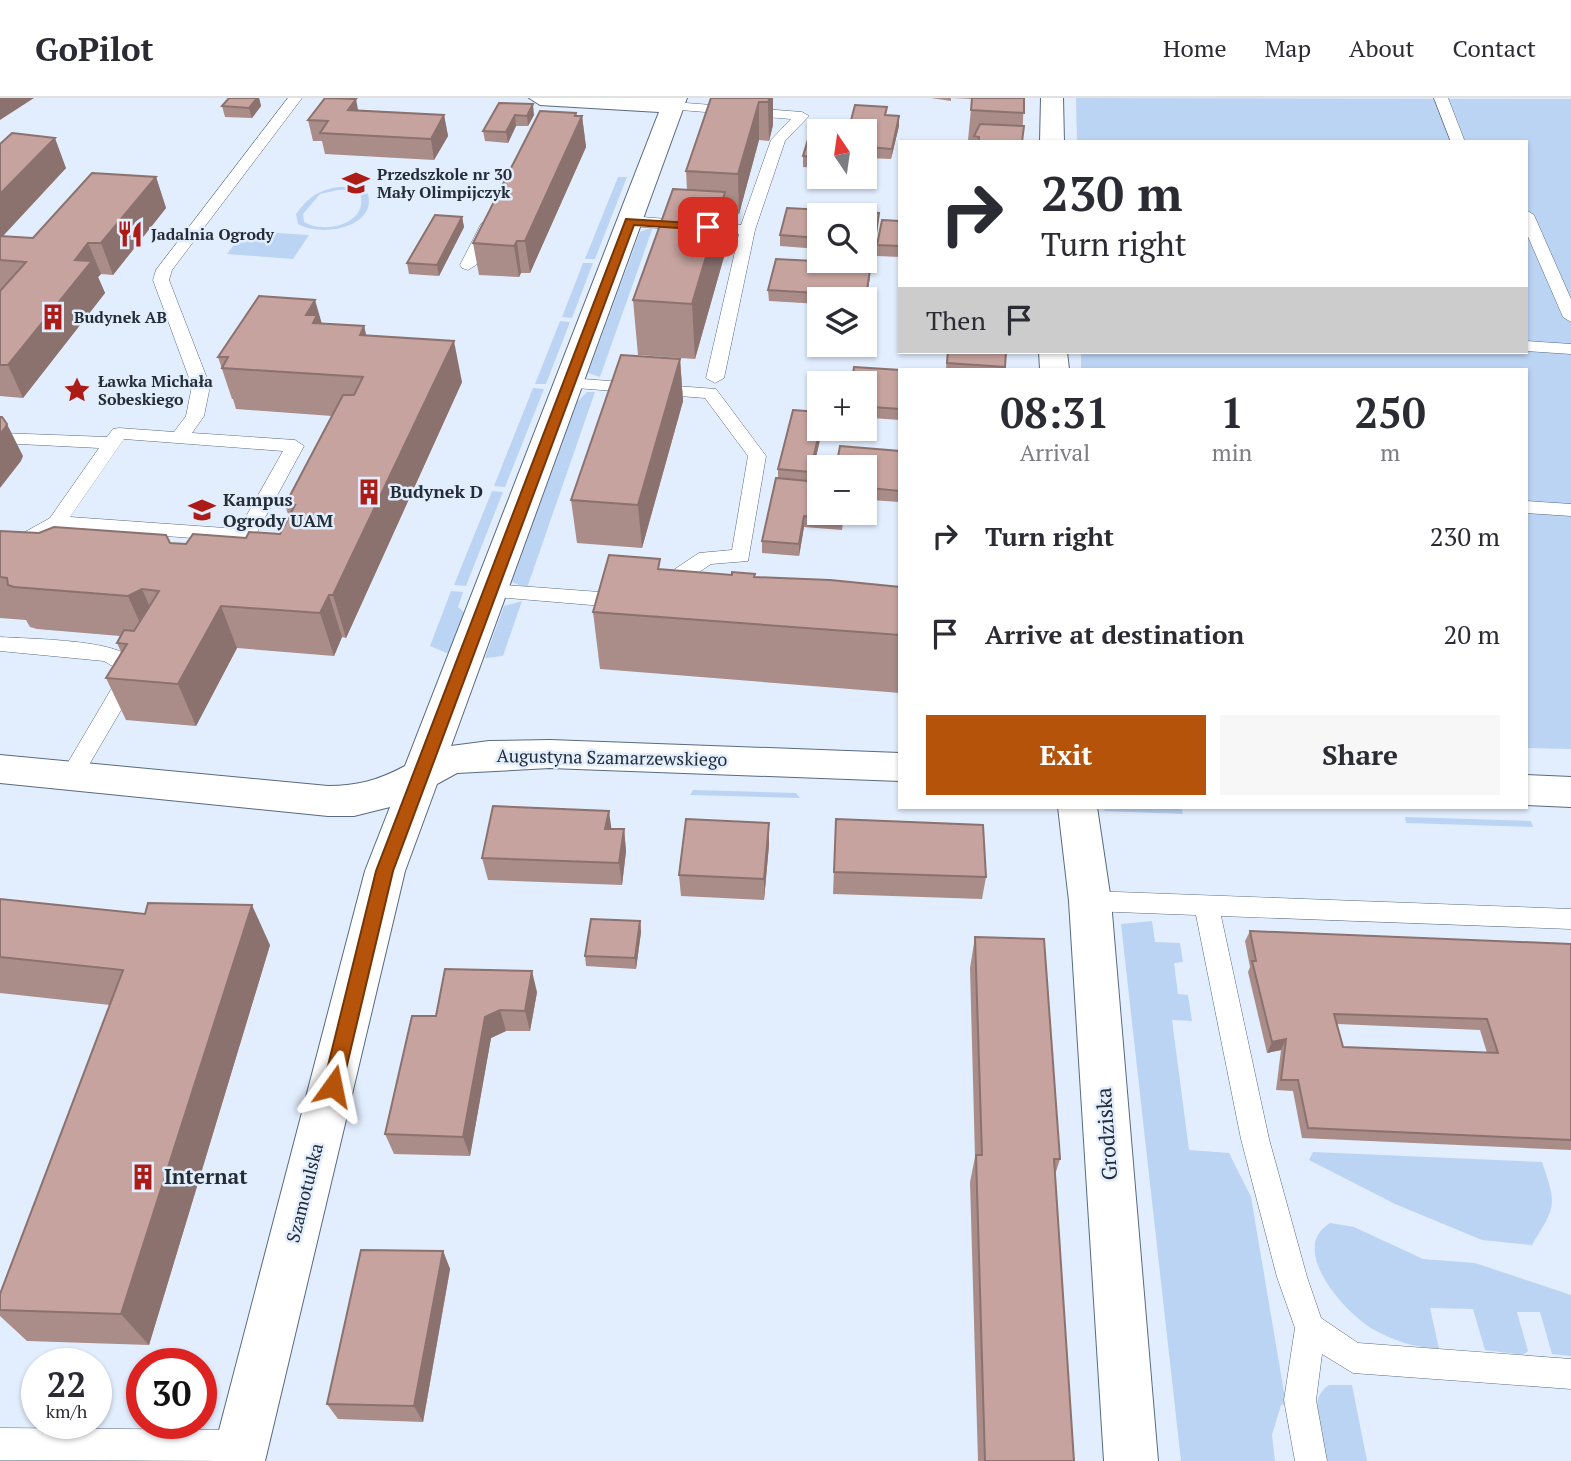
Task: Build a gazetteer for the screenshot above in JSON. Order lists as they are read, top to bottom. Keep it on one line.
{"streets":{"street":["Augustyna Szamarzewskiego","Grodziska","Szamotulska"]},"crossings":[["Augustyna Szamarzewskiego","Szamotulska"]],"places":{"school or university":["Przedszkole nr 30 Mały Olimpijczyk","Kampus Ogrody UAM"],"restaurant":["Jadalnia Ogrody"],"building":["Budynek AB","Budynek D","Internat"],"place":["Ławka Michała Sobeskiego"]},"north":"top","page":{"header":"GoPilot","nav":["Home","Map","About","Contact"],"map_buttons":["+","−"],"turn":["230 m","Turn right"],"then":"Then","eta":["08:31","Arrival","1","min","250","m"],"list":[{"name":"Turn right","value":"230 m"},{"name":"Arrive at destination","value":"20 m"}],"buttons":["Exit","Share"],"speed":"22 km/h","limit":"30"}}
